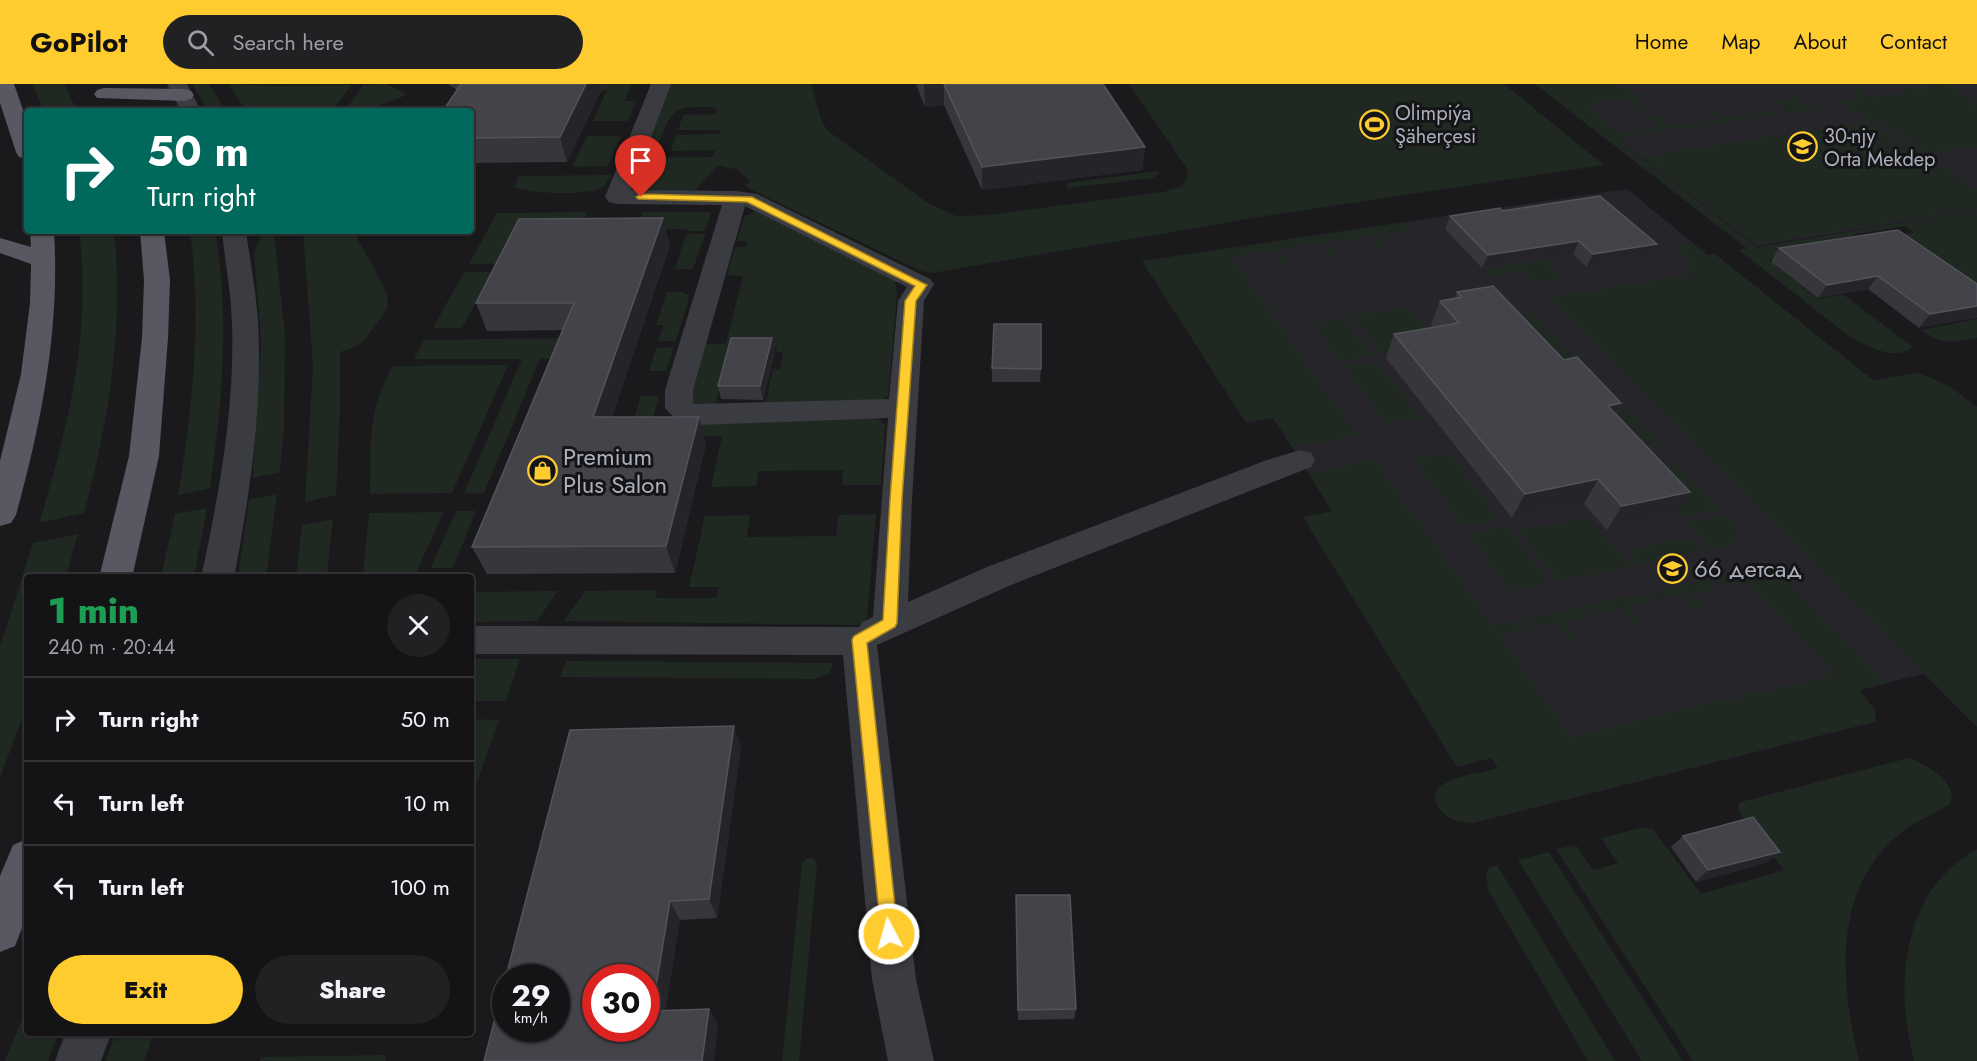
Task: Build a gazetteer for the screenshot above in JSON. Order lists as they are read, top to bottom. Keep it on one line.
{"places":{"sports":["Olimpiýa Şäherçesi"],"school or university":["30-njy Orta Mekdep","66 детсад"],"shop":["Premium Plus Salon"]},"page":{"header":"GoPilot","search":"Search here","nav":["Home","Map","About","Contact"],"turn":["50 m","Turn right"],"heading":["1 min","240 m · 20:44"],"list":[{"name":"Turn right","value":"50 m"},{"name":"Turn left","value":"10 m"},{"name":"Turn left","value":"100 m"}],"buttons":["Exit","Share"],"speed":"29 km/h","limit":"30"}}
